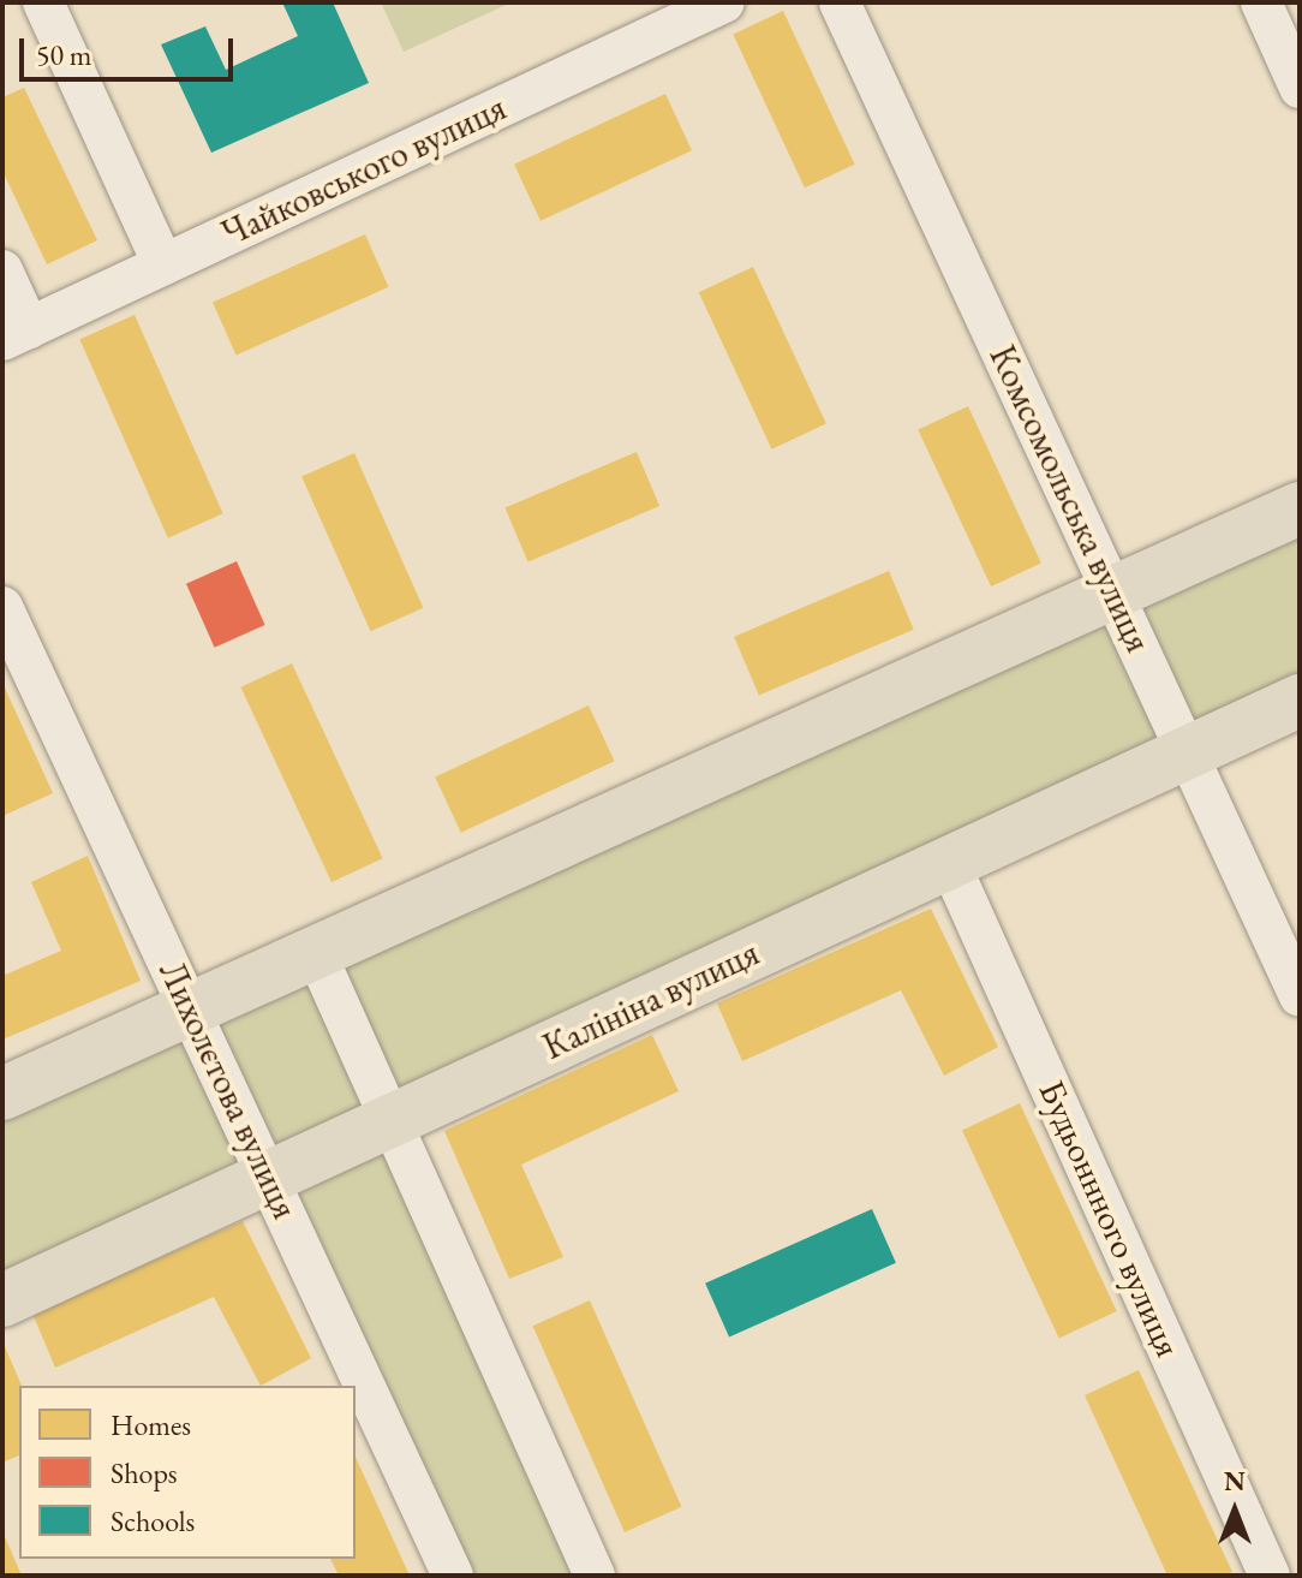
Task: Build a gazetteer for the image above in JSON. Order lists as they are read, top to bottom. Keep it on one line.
{"streets":{"main road":["Калініна вулиця"],"street":["Чайковського вулиця","Комсомольська вулиця","Лихолєтова вулиця","Будьоннного вулиця"]},"crossings":[["Комсомольська вулиця","Калініна вулиця"],["Калініна вулиця","Лихолєтова вулиця"],["Калініна вулиця","Будьоннного вулиця"]],"legend":["Homes","Shops","Schools"],"scale_bar":"50 m","north":"top"}
